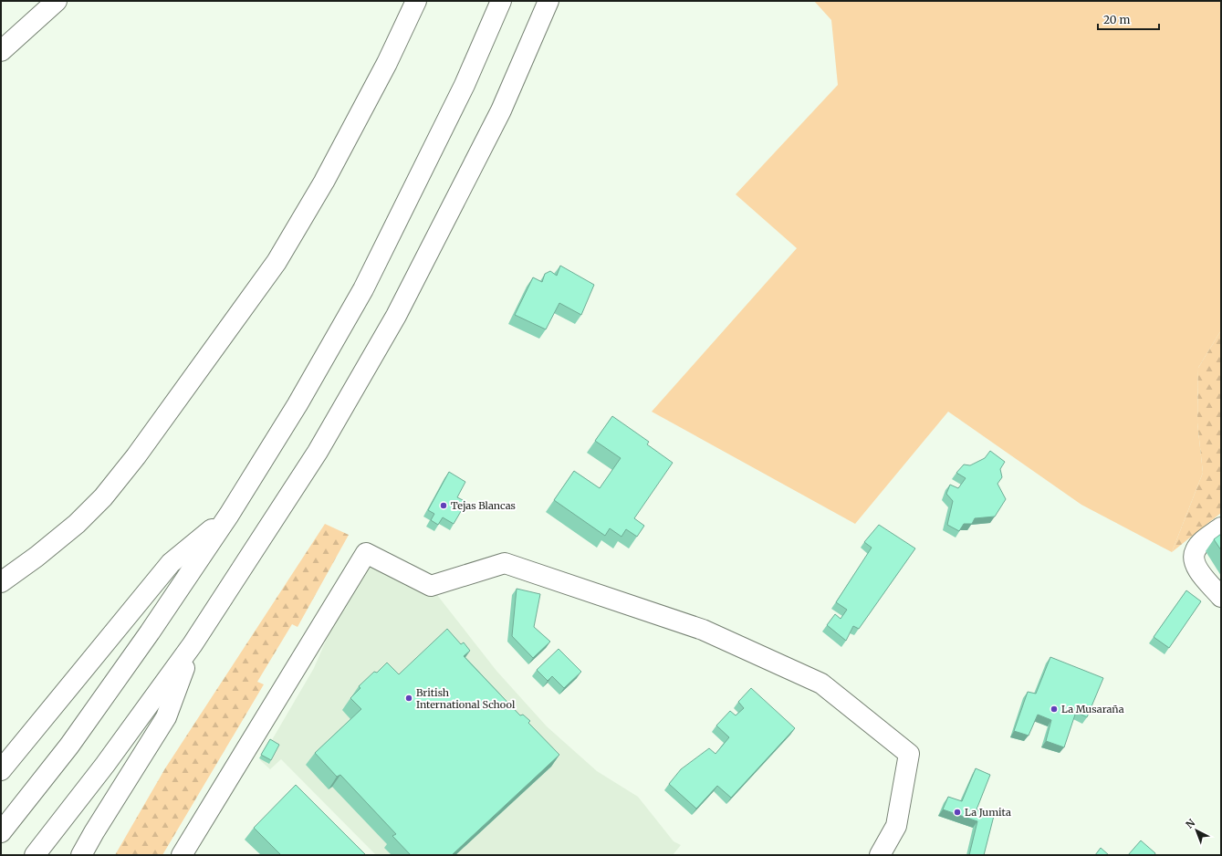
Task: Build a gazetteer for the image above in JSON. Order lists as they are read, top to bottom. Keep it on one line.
{"places":["Tejas Blancas","British International School","La Musaraña","La Jumita"],"scale_bar":"20 m","north":"top left"}
